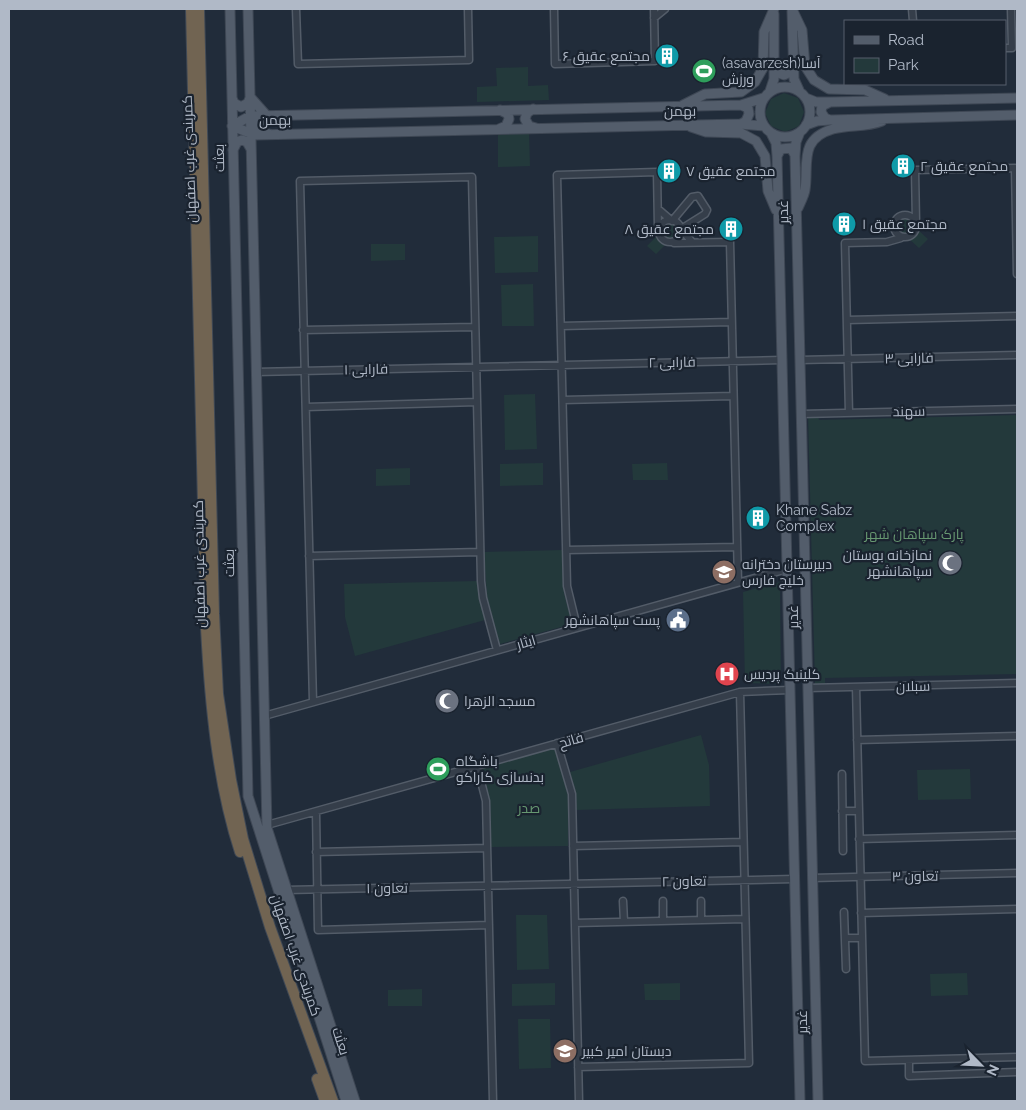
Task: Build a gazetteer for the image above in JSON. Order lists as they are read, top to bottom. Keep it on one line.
{"streets":{"highway":["کمربندی غرب اصفهان"],"main road":["بهمن","بعثت","غدیر"],"street":["فارابی ۳","فارابی ۲","فارابی ۱","سهند","ایثار","سبلان","فاتح","تعاون ۳","تعاون ۲","تعاون ۱"]},"crossings":[["بهمن","بعثت"],["بهمن","غدیر"],["بعثت","فارابی ۱"],["بعثت","ایثار"],["بعثت","فاتح"],["بعثت","تعاون ۱"],["غدیر","فارابی ۳"],["غدیر","فارابی ۲"],["غدیر","سهند"],["غدیر","ایثار"],["غدیر","سبلان"],["غدیر","فاتح"],["غدیر","تعاون ۳"],["غدیر","تعاون ۲"],["فارابی ۲","فارابی ۱"],["تعاون ۲","تعاون ۱"]],"parks":["پارک سپاهان شهر","صدر"],"places":{"building":["مجتمع عقیق ۶","مجتمع عقیق ۲","مجتمع عقیق ۷","مجتمع عقیق ۱","مجتمع عقیق ۸","Khane Sabz Complex"],"sports":["(asavarzesh)آسا ورزش","باشگاه بدنسازی کاراکو"],"mosque":["نمازخانه بوستان سپاهانشهر","مسجد الزهرا"],"school or university":["دبیرستان دخترانه خلیج فارس","دبستان امیر کبیر"],"public building":["پست سپاهانشهر"],"hospital":["کلینیک پردیس"]},"legend":["Road","Park"],"north":"bottom right"}
